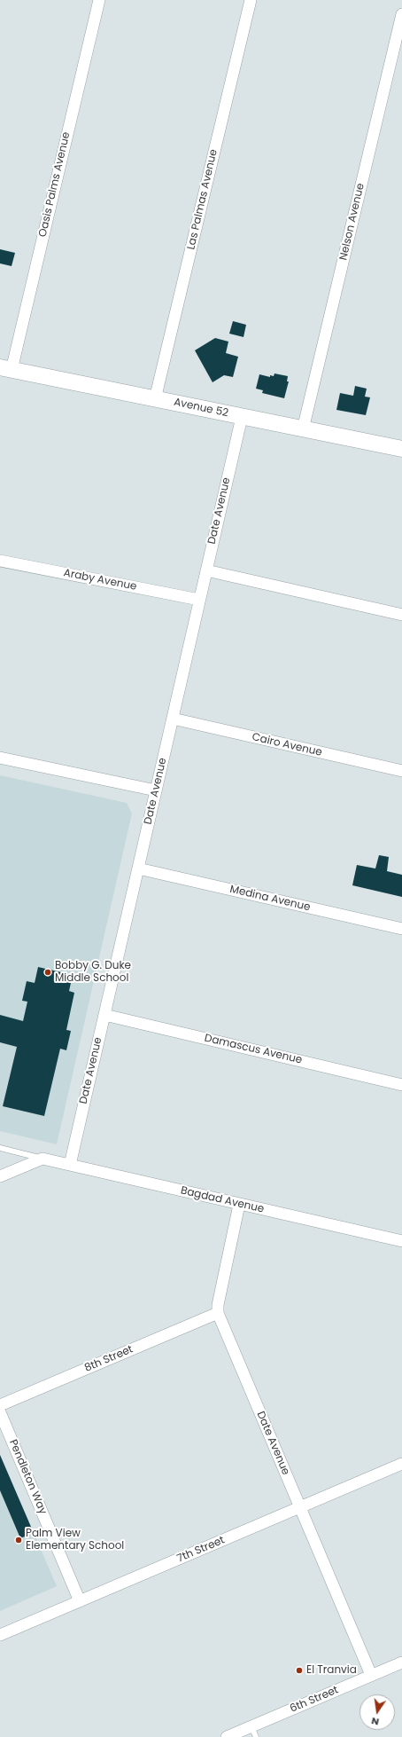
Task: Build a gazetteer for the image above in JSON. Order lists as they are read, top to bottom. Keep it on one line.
{"streets":{"main road":["Avenue 52"],"street":["Oasis Palms Avenue","Las Palmas Avenue","Nelson Avenue","Date Avenue","Araby Avenue","Cairo Avenue","Medina Avenue","Damascus Avenue","Bagdad Avenue","8th Street","Pendleton Way","7th Street","6th Street"]},"crossings":[["Oasis Palms Avenue","Avenue 52"],["Las Palmas Avenue","Avenue 52"],["Nelson Avenue","Avenue 52"],["Avenue 52","Date Avenue"],["Date Avenue","Araby Avenue"],["Date Avenue","Cairo Avenue"],["Date Avenue","Medina Avenue"],["Date Avenue","Damascus Avenue"],["Date Avenue","Bagdad Avenue"],["Date Avenue","8th Street"],["Date Avenue","7th Street"],["Date Avenue","6th Street"],["Pendleton Way","7th Street"]],"places":["Bobby G. Duke Middle School","Palm View Elementary School","El Tranvia"],"north":"bottom"}
